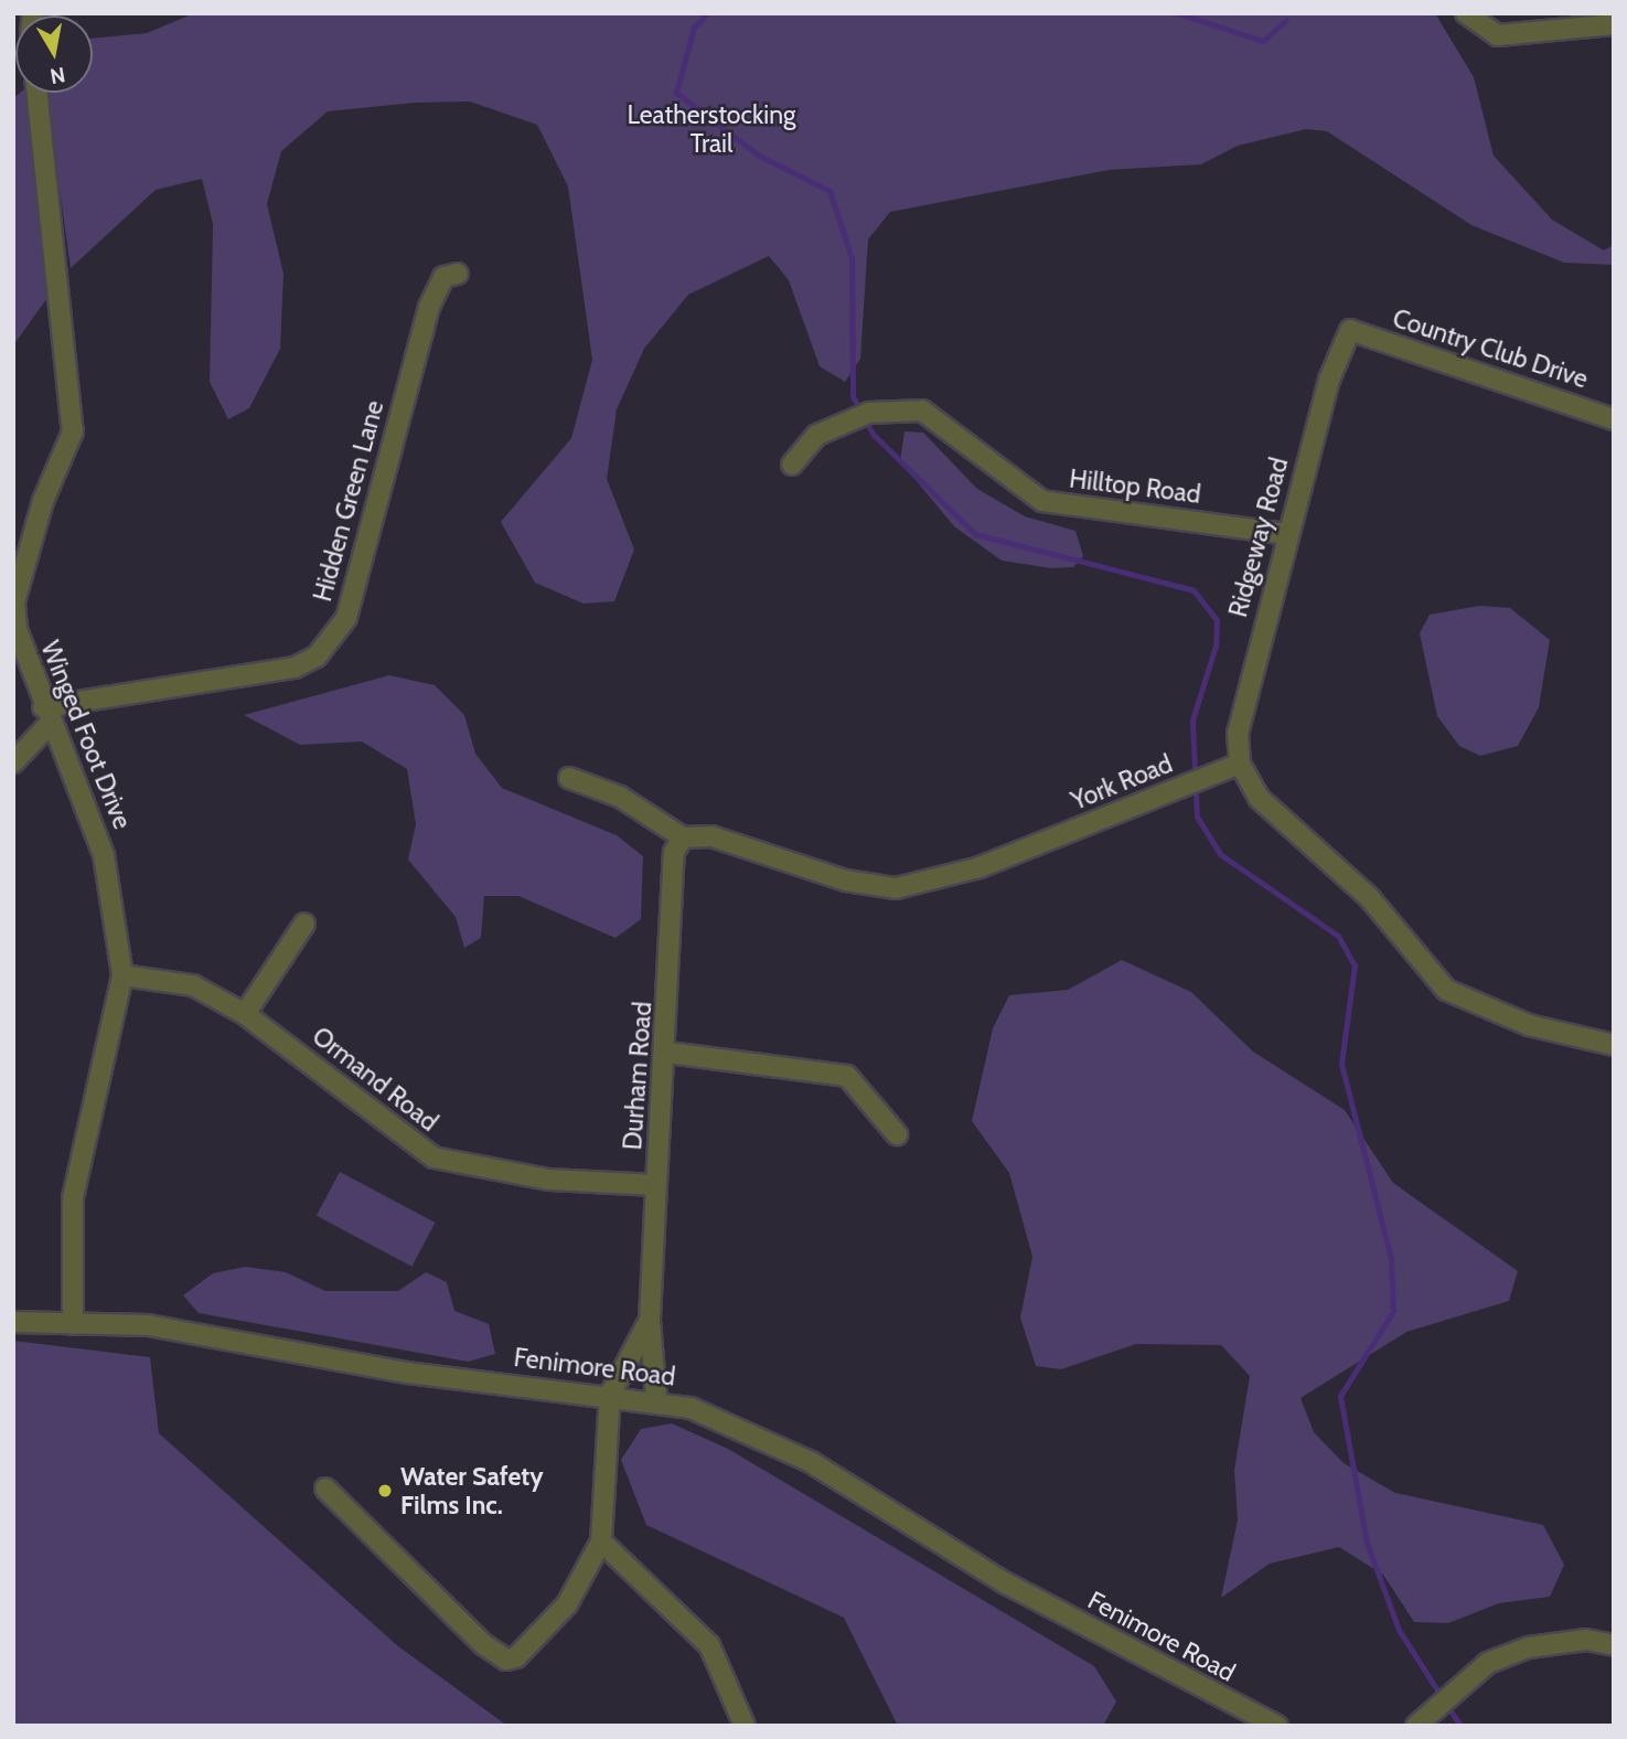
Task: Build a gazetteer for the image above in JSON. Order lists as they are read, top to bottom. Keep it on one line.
{"streets":{"street":["Country Club Drive","Hilltop Road","Hidden Green Lane","Ridgeway Road","Winged Foot Drive","York Road","Durham Road","Ormand Road","Fenimore Road"]},"crossings":[["Country Club Drive","Ridgeway Road"],["Hilltop Road","Ridgeway Road"],["Hidden Green Lane","Winged Foot Drive"],["Ridgeway Road","York Road"],["Winged Foot Drive","Ormand Road"],["Winged Foot Drive","Fenimore Road"],["York Road","Durham Road"],["Durham Road","Ormand Road"],["Durham Road","Fenimore Road"]],"parks":["Leatherstocking Trail"],"places":["Water Safety Films Inc."],"north":"bottom"}
